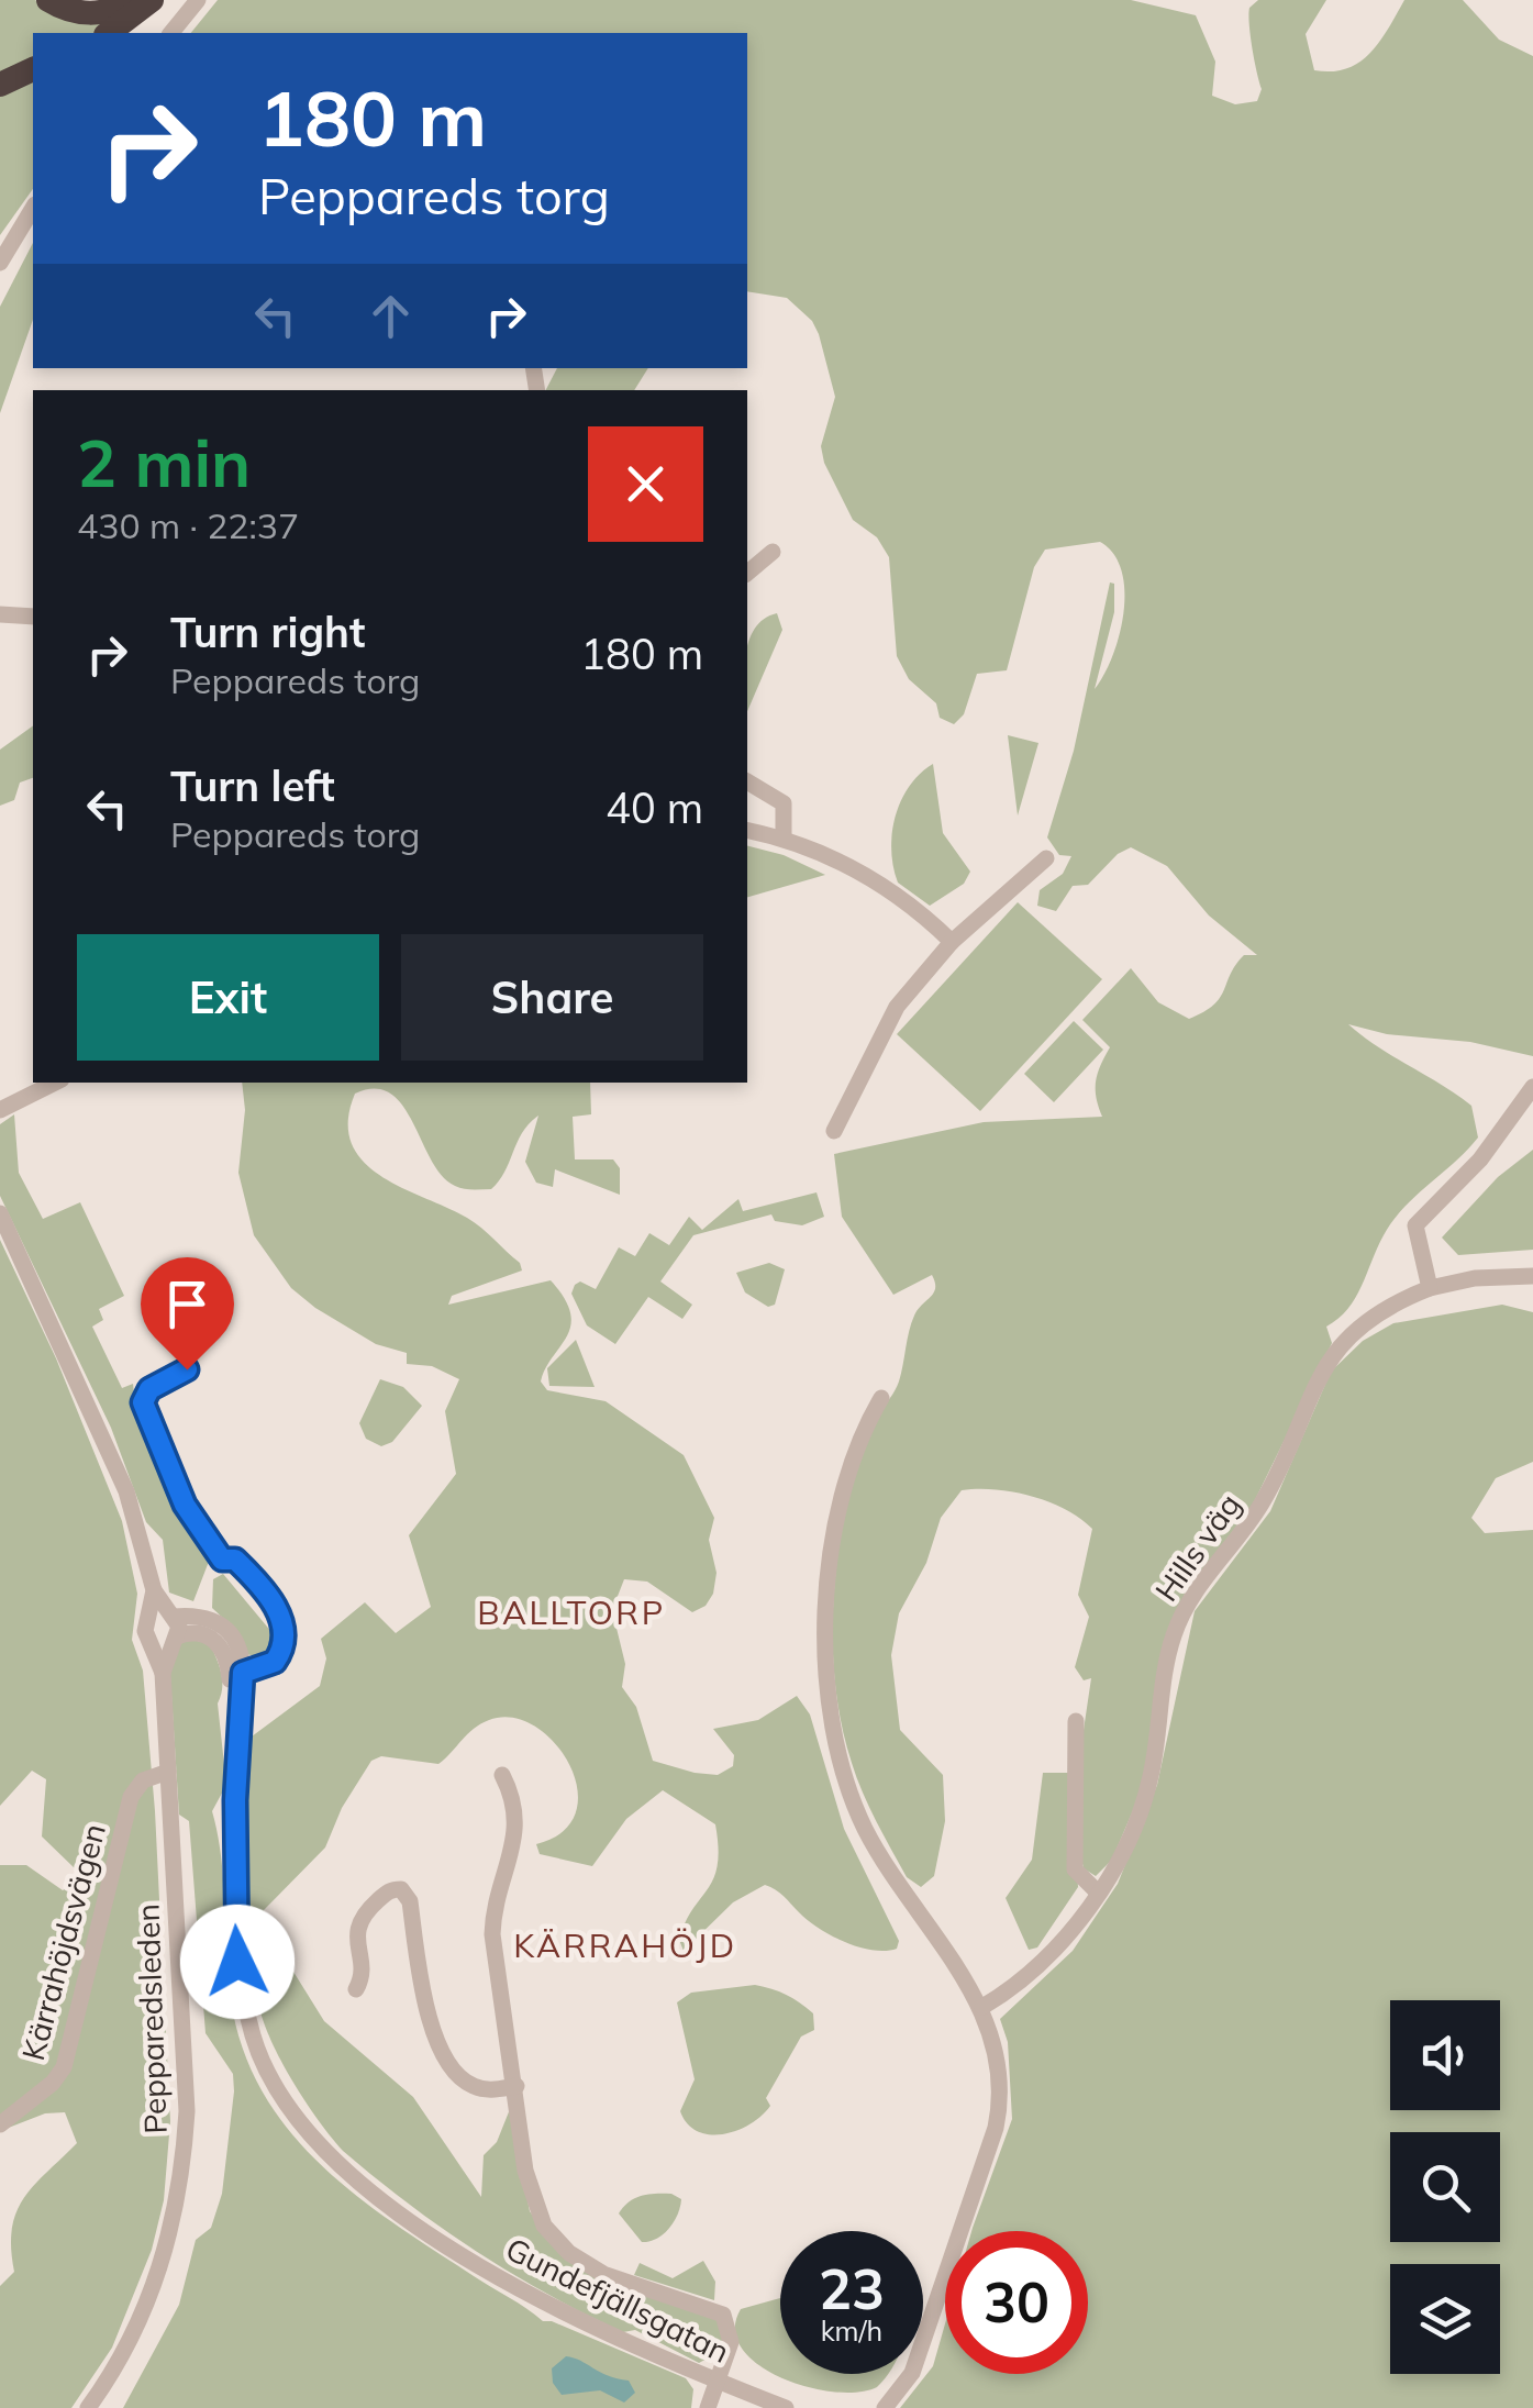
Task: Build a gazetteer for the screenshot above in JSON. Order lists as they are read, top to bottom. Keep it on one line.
{"streets":{"street":["Hills väg","Kärrahöjdsvägen","Pepparedsleden","Gundefjällsgatan"]},"crossings":[["Kärrahöjdsvägen","Pepparedsleden"]],"districts":["BALLTORP","KÄRRAHÖJD"],"page":{"turn":["180 m","Peppareds torg"],"heading":["2 min","430 m · 22:37"],"list":[{"name":"Turn right","note":"Peppareds torg","value":"180 m"},{"name":"Turn left","note":"Peppareds torg","value":"40 m"}],"buttons":["Exit","Share"],"speed":"23 km/h","limit":"30"}}
